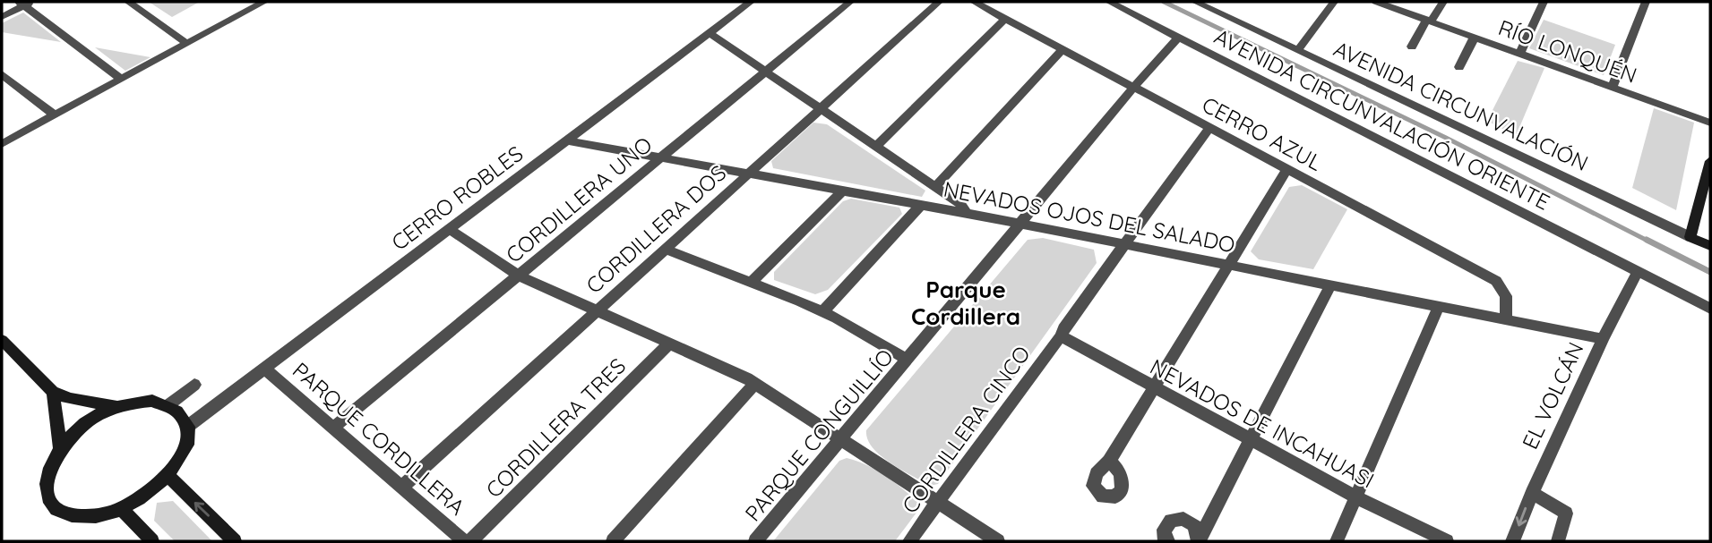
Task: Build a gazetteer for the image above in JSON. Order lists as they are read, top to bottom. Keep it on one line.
{"streets":{"street":["RÍO LONQUÉN","AVENIDA CIRCUNVALACIÓN","AVENIDA CIRCUNVALACIÓN ORIENTE","CERRO AZUL","CERRO ROBLES","CORDILLERA UNO","NEVADOS OJOS DEL SALADO","CORDILLERA DOS","EL VOLCÁN","NEVADOS DE INCAHUASI","CORDILLERA TRES","CORDILLERA CINCO","PARQUE CONGUILLÍO","PARQUE CORDILLERA"]},"crossings":[["AVENIDA CIRCUNVALACIÓN ORIENTE","EL VOLCÁN"],["AVENIDA CIRCUNVALACIÓN ORIENTE","PARQUE CONGUILLÍO"],["CERRO AZUL","NEVADOS OJOS DEL SALADO"],["CERRO AZUL","CORDILLERA CINCO"],["CERRO AZUL","PARQUE CONGUILLÍO"],["CERRO ROBLES","NEVADOS OJOS DEL SALADO"],["CERRO ROBLES","PARQUE CORDILLERA"],["CORDILLERA UNO","NEVADOS OJOS DEL SALADO"],["CORDILLERA UNO","PARQUE CORDILLERA"],["NEVADOS OJOS DEL SALADO","CORDILLERA DOS"],["NEVADOS OJOS DEL SALADO","EL VOLCÁN"],["NEVADOS OJOS DEL SALADO","CORDILLERA CINCO"],["NEVADOS OJOS DEL SALADO","PARQUE CONGUILLÍO"],["CORDILLERA DOS","PARQUE CORDILLERA"],["NEVADOS DE INCAHUASI","CORDILLERA CINCO"]],"districts":["Parque Cordillera"]}
